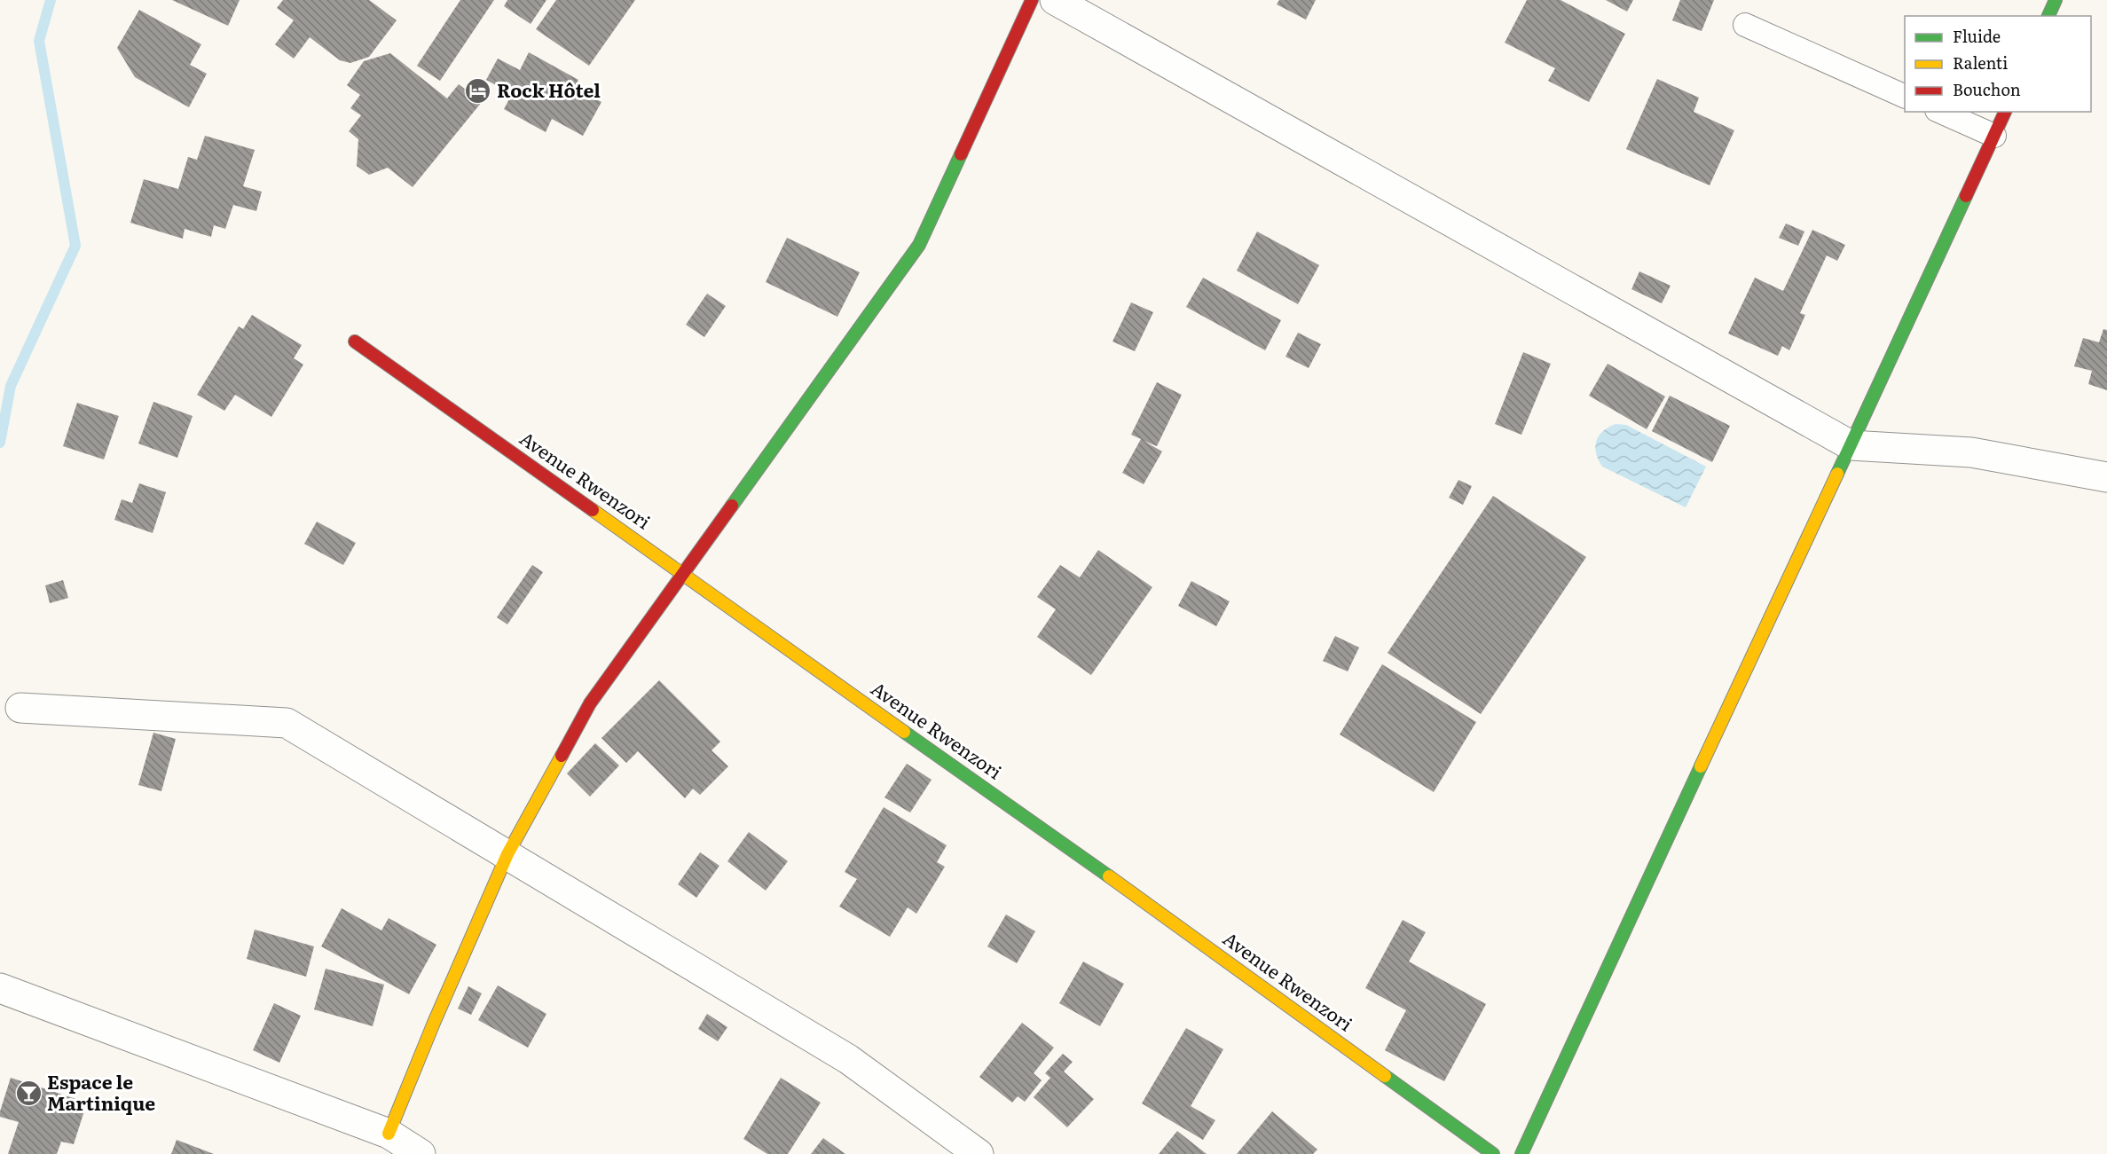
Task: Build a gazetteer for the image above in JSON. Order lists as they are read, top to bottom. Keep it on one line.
{"streets":{"main road":["Avenue Rwenzori"]},"places":{"hotel":["Rock Hôtel"],"bar":["Espace le Martinique"]},"legend":["Fluide","Ralenti","Bouchon"]}
